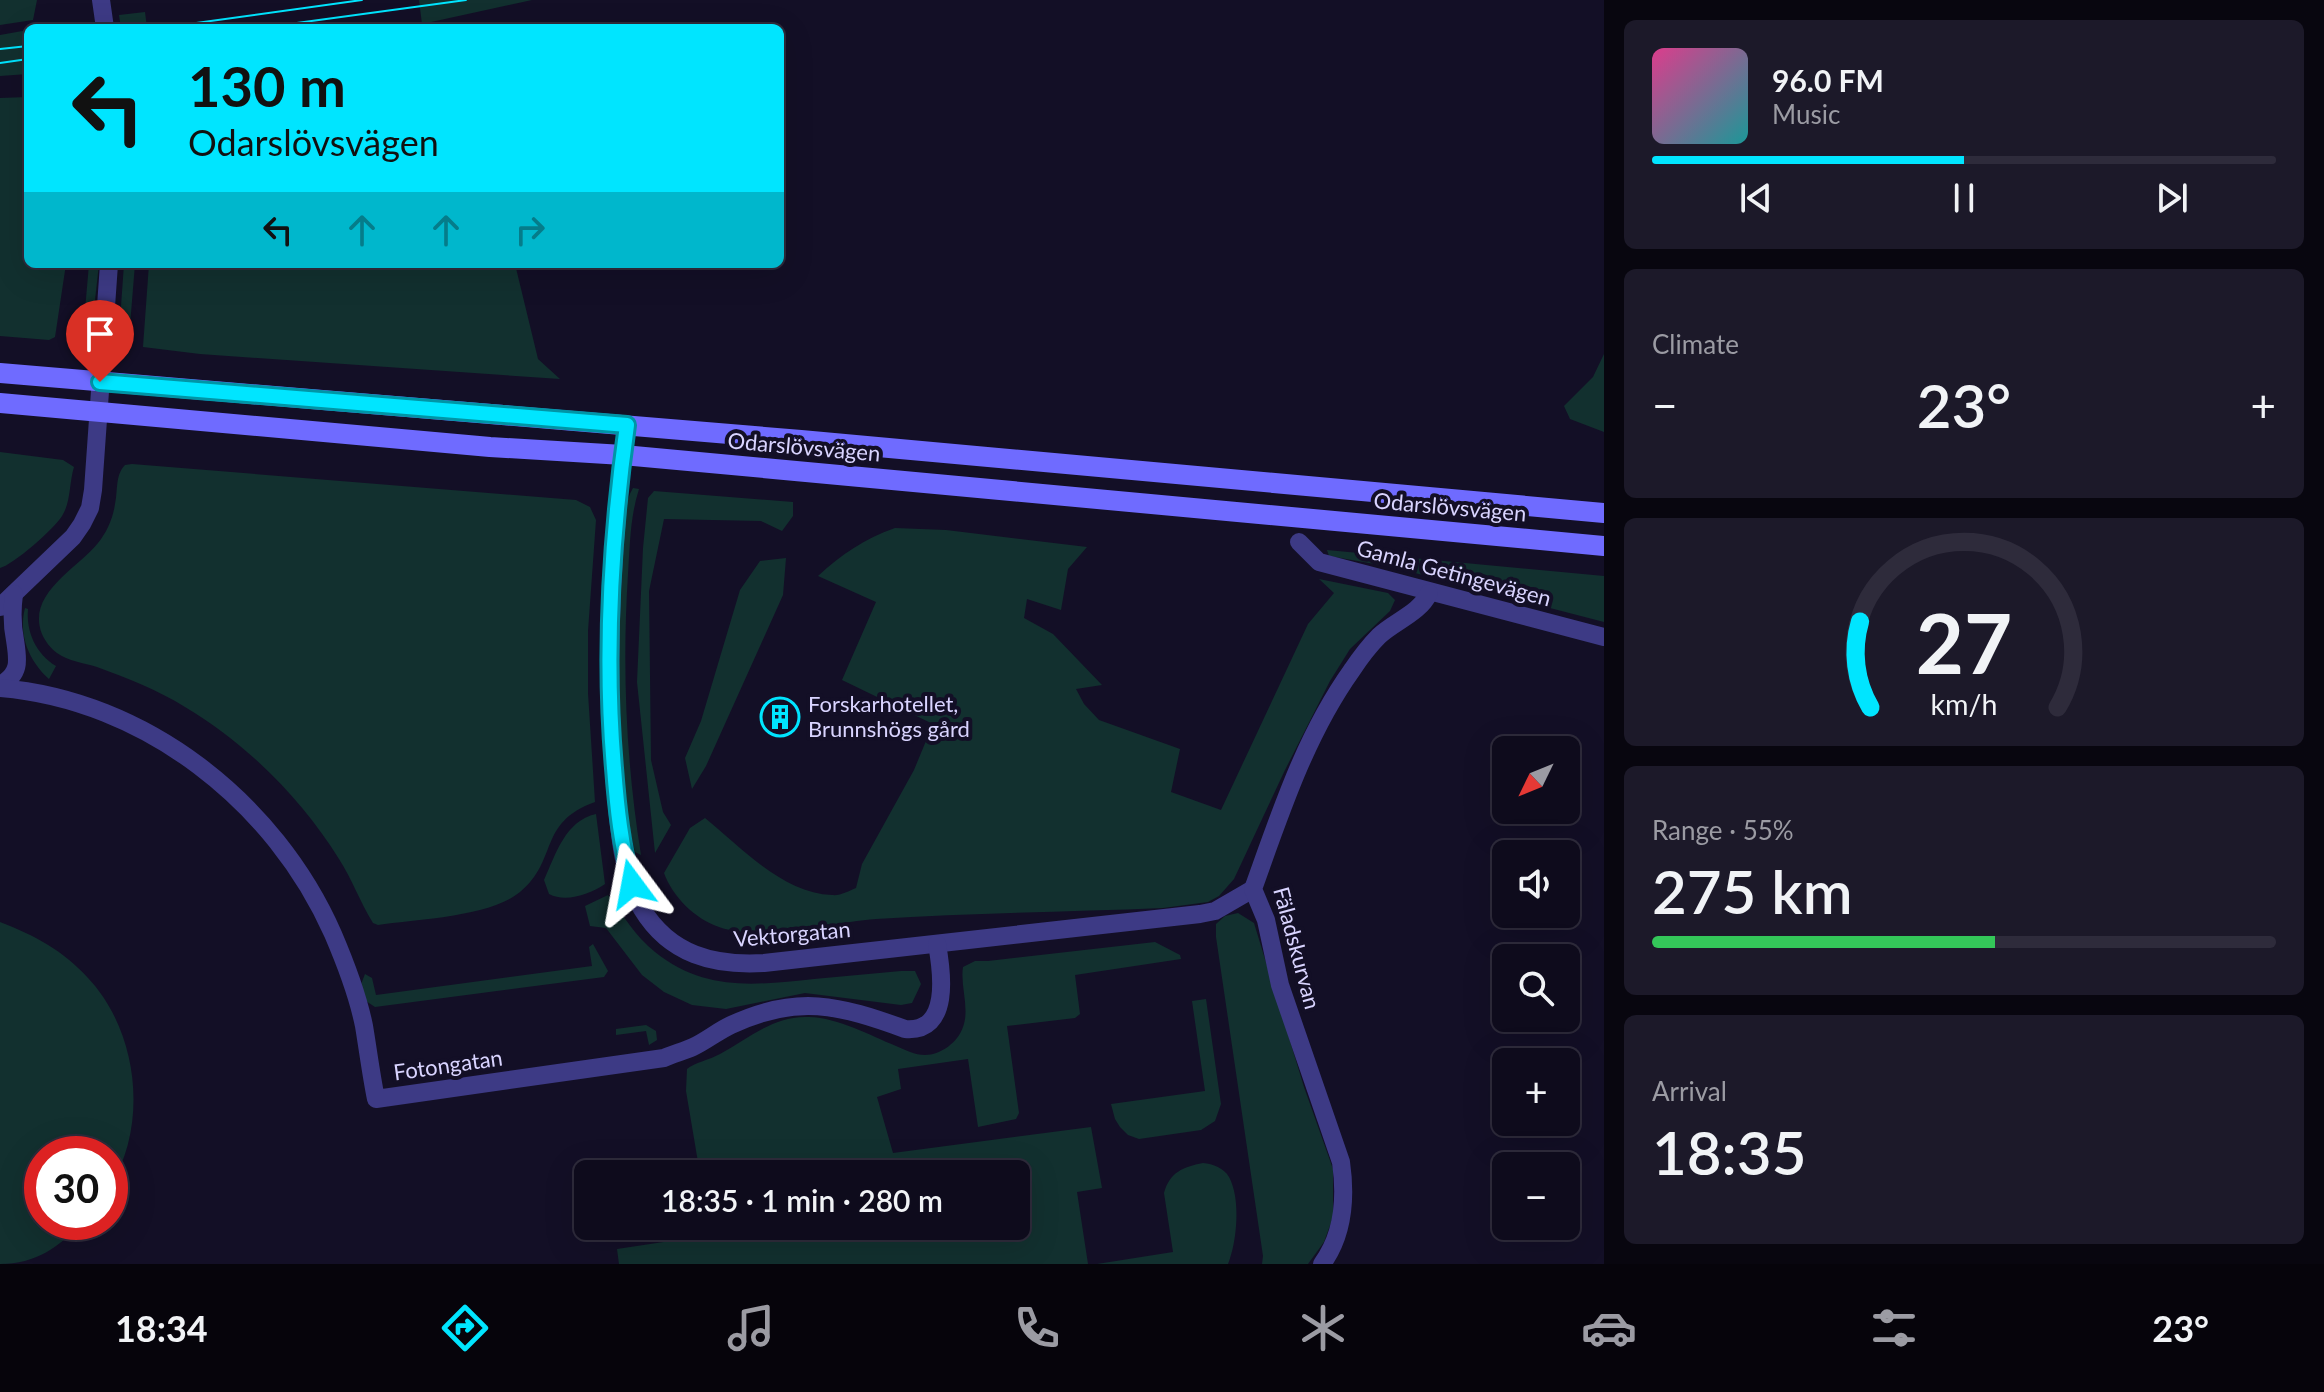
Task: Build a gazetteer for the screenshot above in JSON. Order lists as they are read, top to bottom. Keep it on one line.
{"streets":{"main road":["Odarslövsvägen"],"street":["Gamla Getingevägen","Vektorgatan","Fäladskurvan","Fotongatan"]},"crossings":[["Odarslövsvägen","Vektorgatan"],["Gamla Getingevägen","Fäladskurvan"],["Vektorgatan","Fäladskurvan"],["Vektorgatan","Fotongatan"]],"places":{"building":["Forskarhotellet, Brunnshögs gård"]},"north":"bottom left","page":{"turn":["130 m","Odarslövsvägen"],"song":["96.0 FM","Music"],"tile":["Climate",["Range · 55%","275 km"],["Arrival","18:35"]],"heat":["−","23°","+"],"map_buttons":["+","−"],"limit":"30","trip":"18:35 · 1 min · 280 m","tabs":["18:34","23°"],"gauge":["27","km/h"]}}
